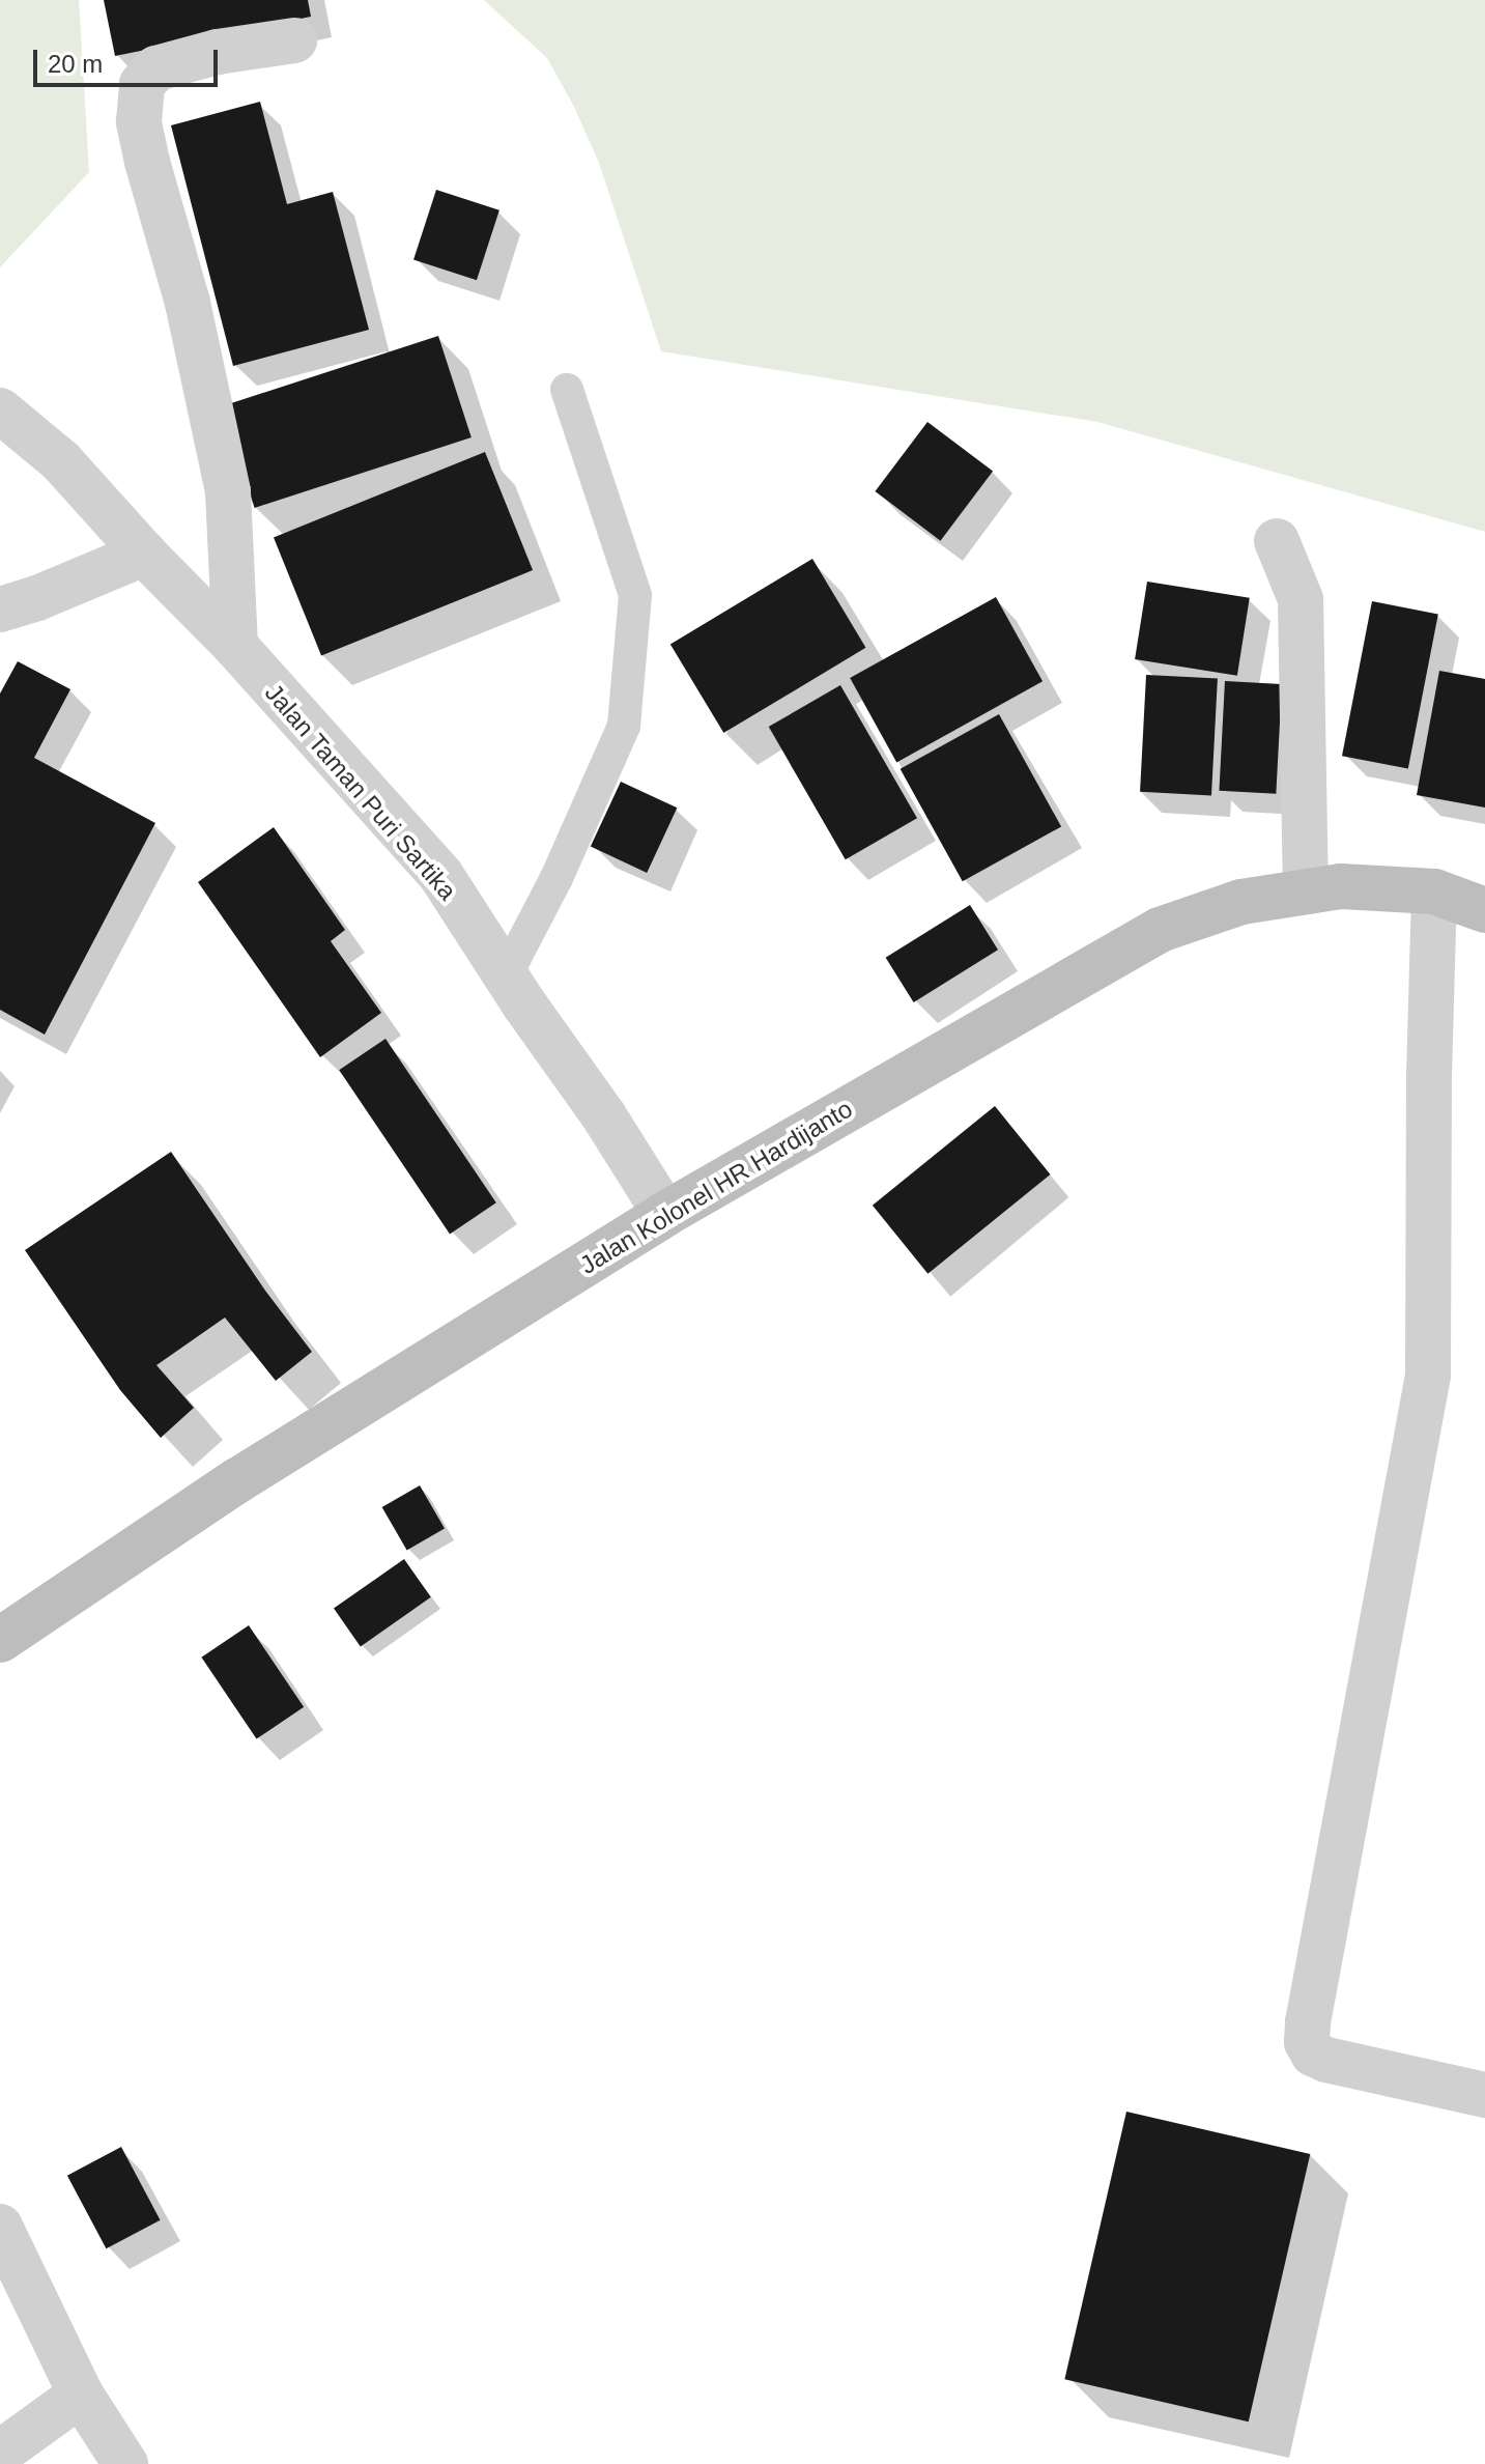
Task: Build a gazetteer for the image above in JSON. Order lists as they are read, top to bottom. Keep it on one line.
{"streets":{"main road":["Jalan Kolonel HR Hardijanto"],"street":["Jalan Taman Puri Sartika"]},"crossings":[["Jalan Taman Puri Sartika","Jalan Kolonel HR Hardijanto"]],"scale_bar":"20 m"}
